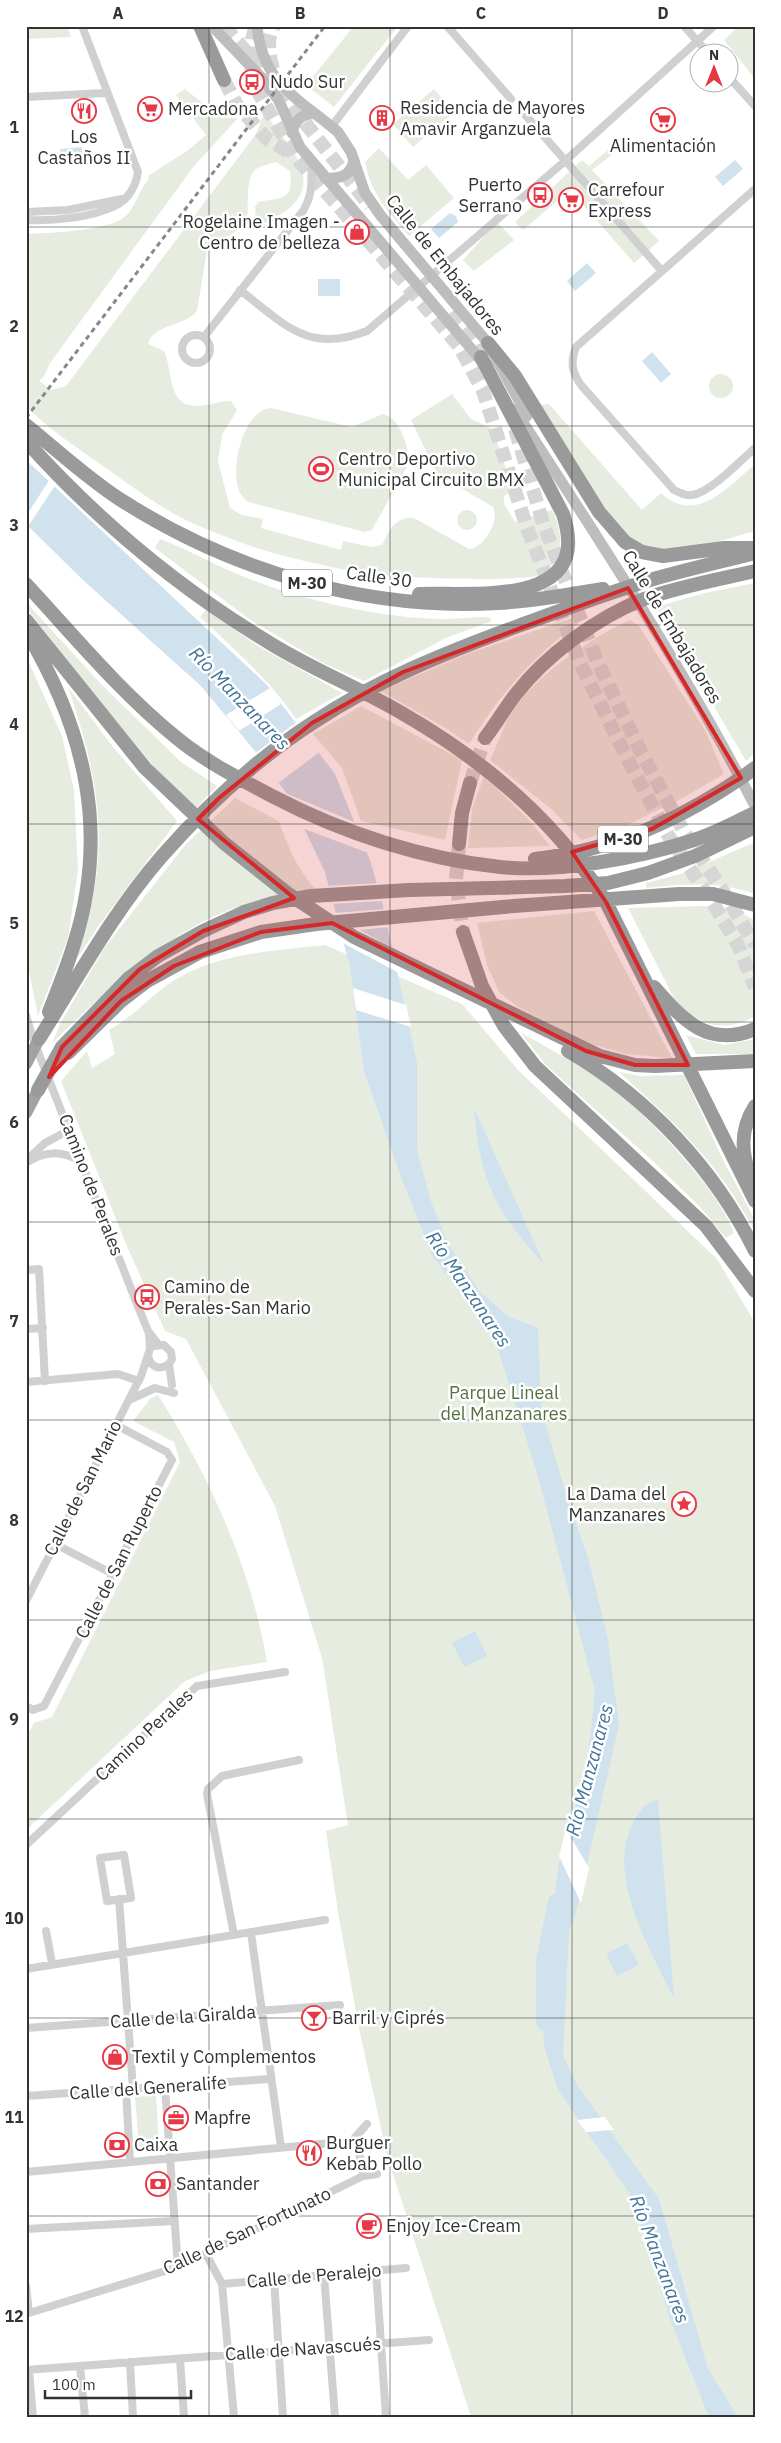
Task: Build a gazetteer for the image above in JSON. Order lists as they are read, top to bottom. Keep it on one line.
{"streets":{"highway":["Calle 30","M-30"],"main road":["Calle de Embajadores"],"street":["Camino de Perales","Calle de San Mario","Calle de San Ruperto","Camino Perales","Calle de la Giralda","Calle del Generalife","Calle de San Fortunato","Calle de Peralejo","Calle de Navascués"]},"crossings":[["Calle 30","M-30"],["Camino de Perales","Calle de San Mario"],["Calle de San Mario","Calle de San Ruperto"]],"water":["Río Manzanares"],"parks":["Parque Lineal del Manzanares"],"places":{"bus stop":["Nudo Sur","Puerto Serrano","Camino de Perales-San Mario"],"supermarket":["Mercadona","Alimentación","Carrefour Express"],"restaurant":["Los Castaños II","Burguer Kebab Pollo"],"building":["Residencia de Mayores Amavir Arganzuela"],"shop":["Rogelaine Imagen - Centro de belleza","Textil y Complementos"],"sports":["Centro Deportivo Municipal Circuito BMX"],"place":["La Dama del Manzanares"],"bar":["Barril y Ciprés"],"office":["Mapfre"],"bank":["Caixa","Santander"],"cafe":["Enjoy Ice-Cream"]},"scale_bar":"100 m","north":"top","grid":{"columns":["A","B","C","D"],"rows":["1","2","3","4","5","6","7","8","9","10","11","12"]}}
